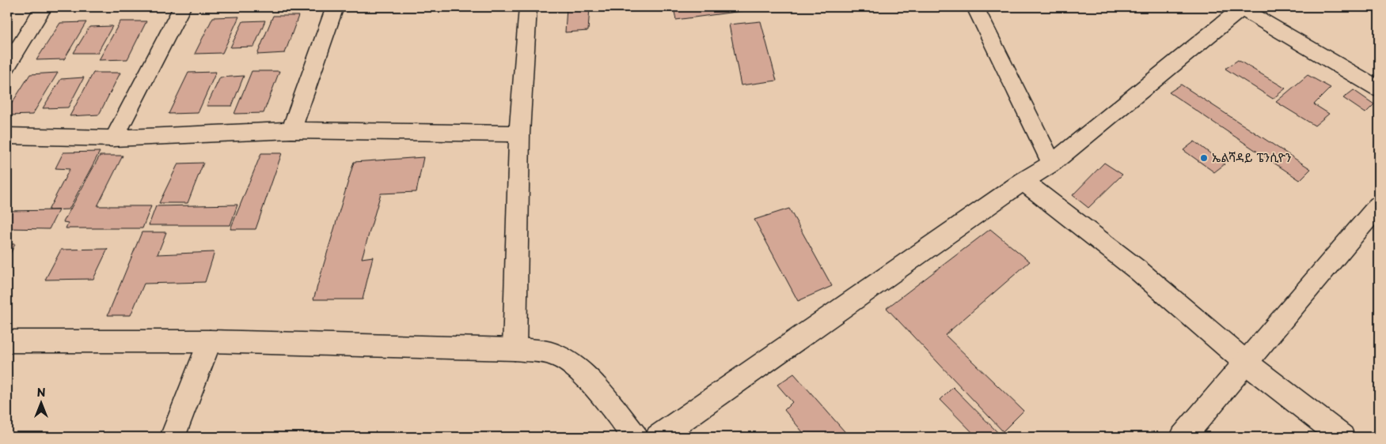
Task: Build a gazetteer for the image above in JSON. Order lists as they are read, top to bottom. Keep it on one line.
{"places":["ኤልሻዳይ ፔንሲዮን"],"north":"top"}
